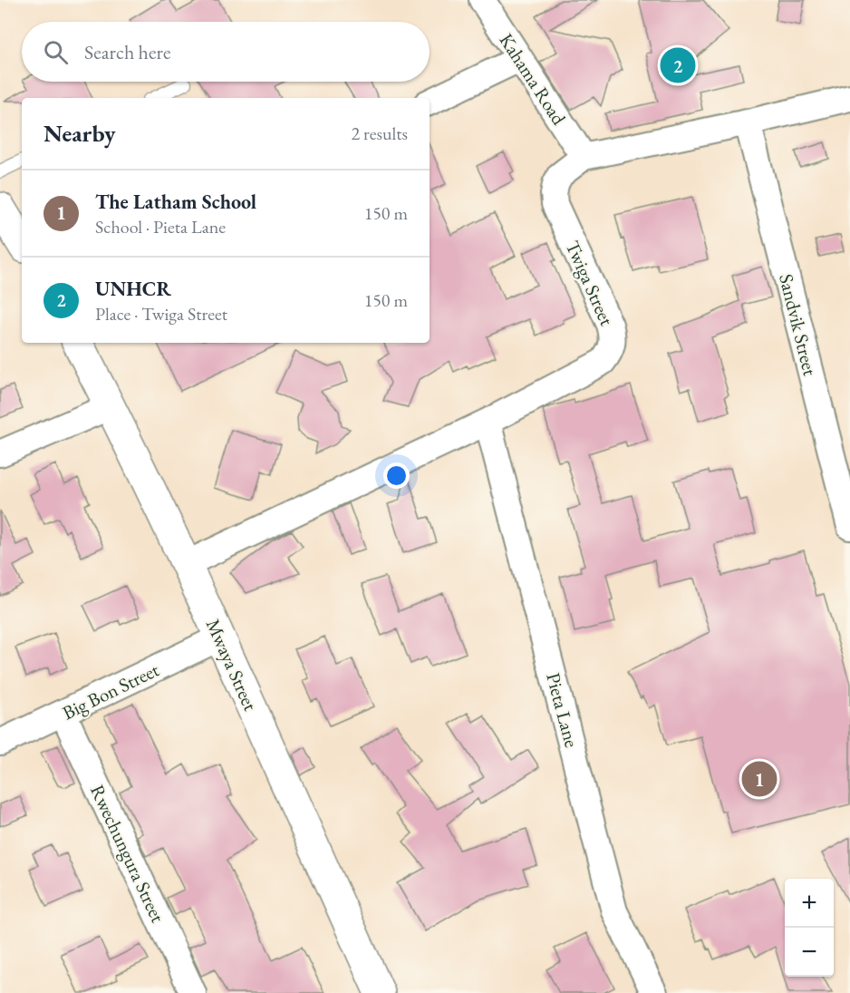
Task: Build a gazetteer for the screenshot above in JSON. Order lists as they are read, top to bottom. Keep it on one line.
{"streets":{"street":["Kahama Road","Twiga Street","Sandvik Street","Mwaya Street","Big Bon Street","Pieta Lane","Rwechungura Street"]},"crossings":[["Kahama Road","Twiga Street"],["Twiga Street","Sandvik Street"],["Twiga Street","Mwaya Street"],["Twiga Street","Pieta Lane"],["Mwaya Street","Big Bon Street"],["Big Bon Street","Rwechungura Street"]],"page":{"search":"Search here","pins":["2","1"],"heading":["Nearby","2 results"],"list":[{"mark":"1","name":"The Latham School","note":"School · Pieta Lane","value":"150 m"},{"mark":"2","name":"UNHCR","note":"Place · Twiga Street","value":"150 m"}],"map_buttons":["+","−"]}}
